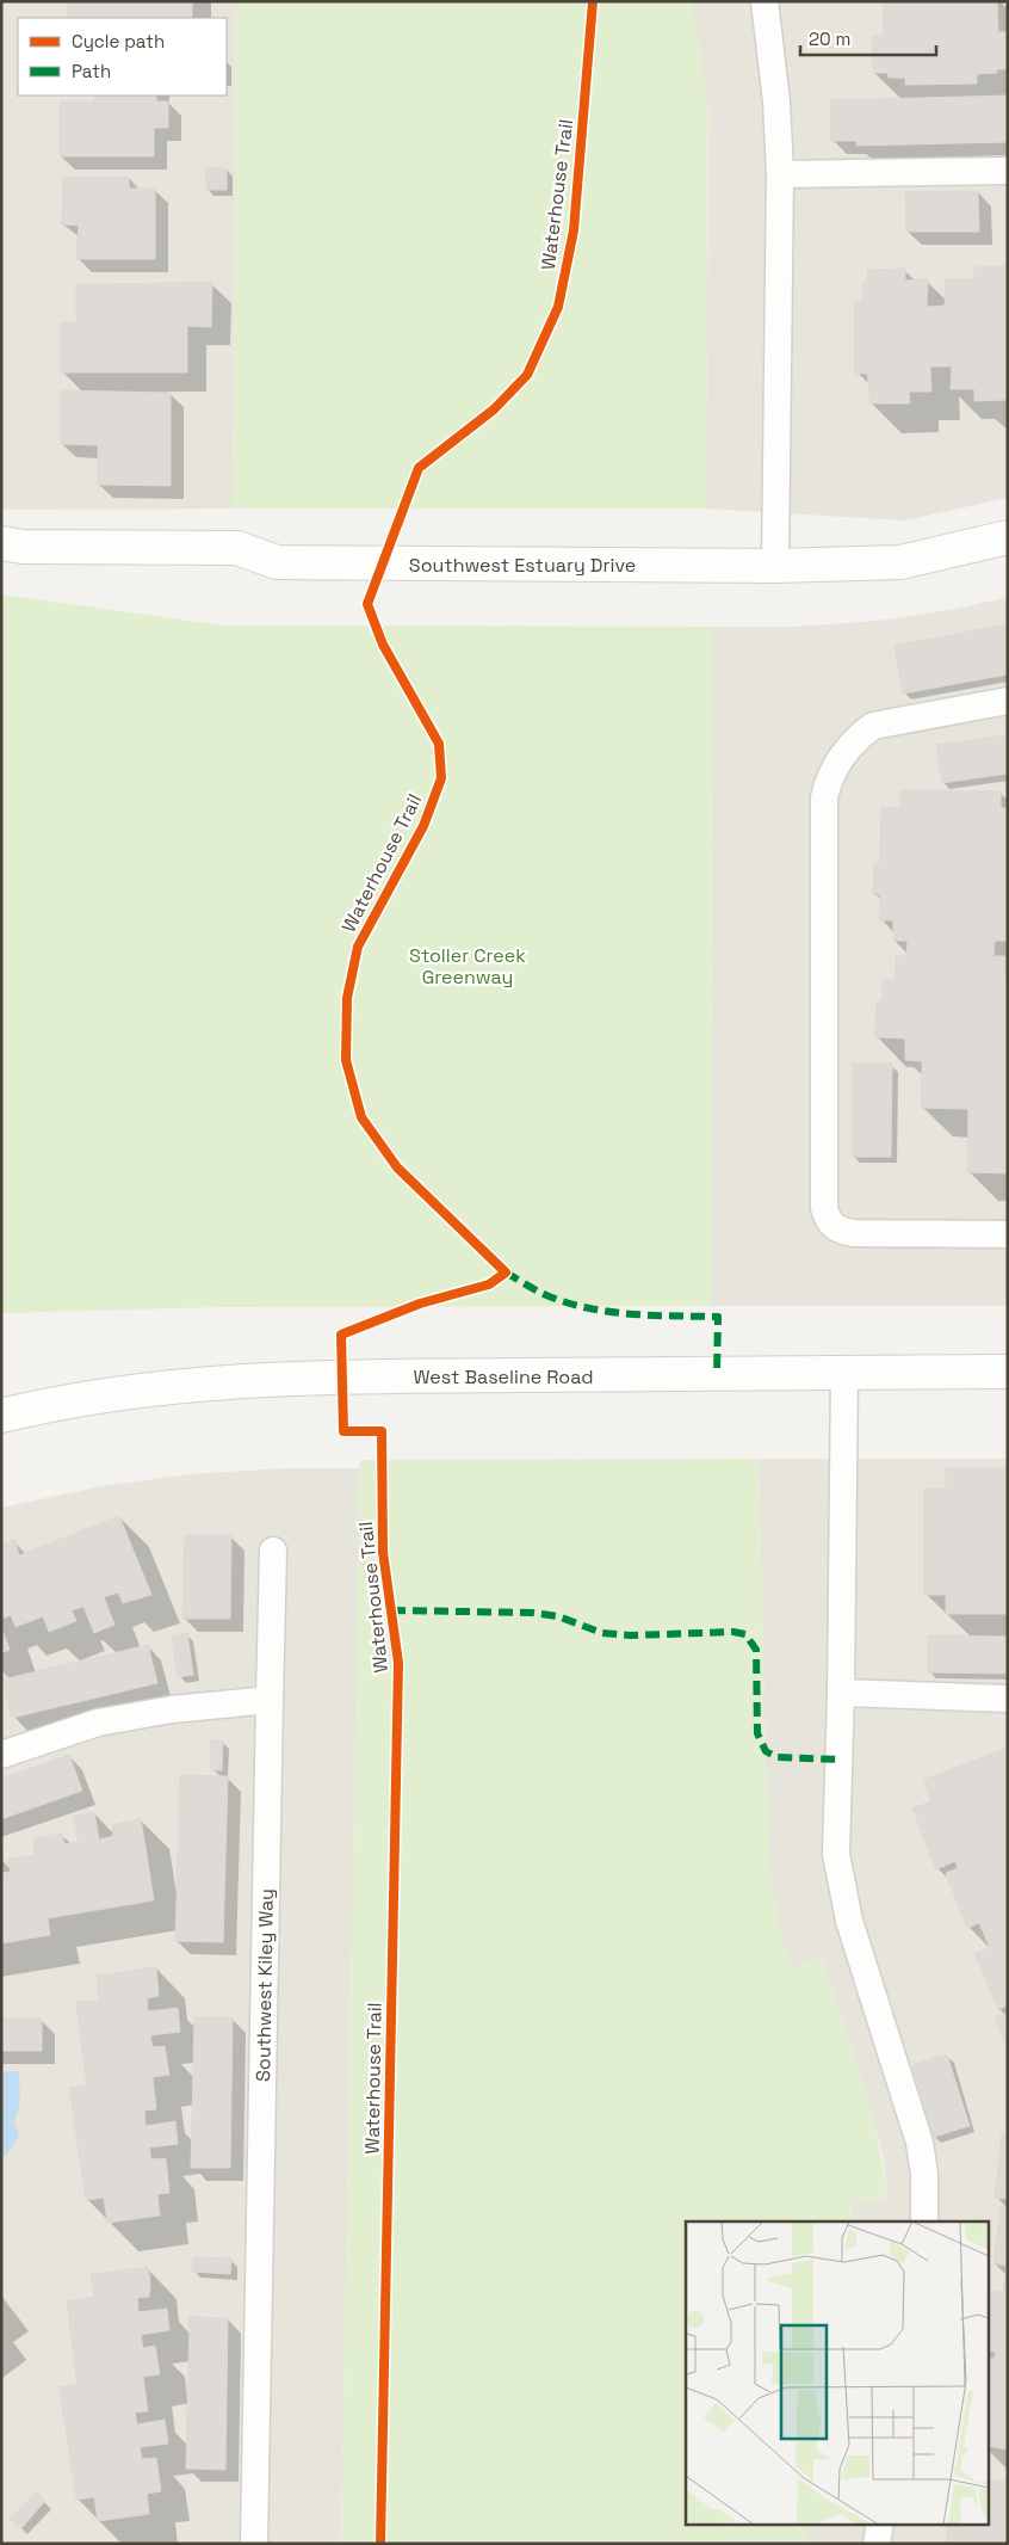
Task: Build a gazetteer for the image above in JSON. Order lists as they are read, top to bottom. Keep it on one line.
{"streets":{"street":["Southwest Estuary Drive","West Baseline Road"],"lane":["Southwest Kiley Way"],"cycle path":["Waterhouse Trail"]},"parks":["Stoller Creek Greenway"],"legend":["Cycle path","Path"],"scale_bar":"20 m"}
